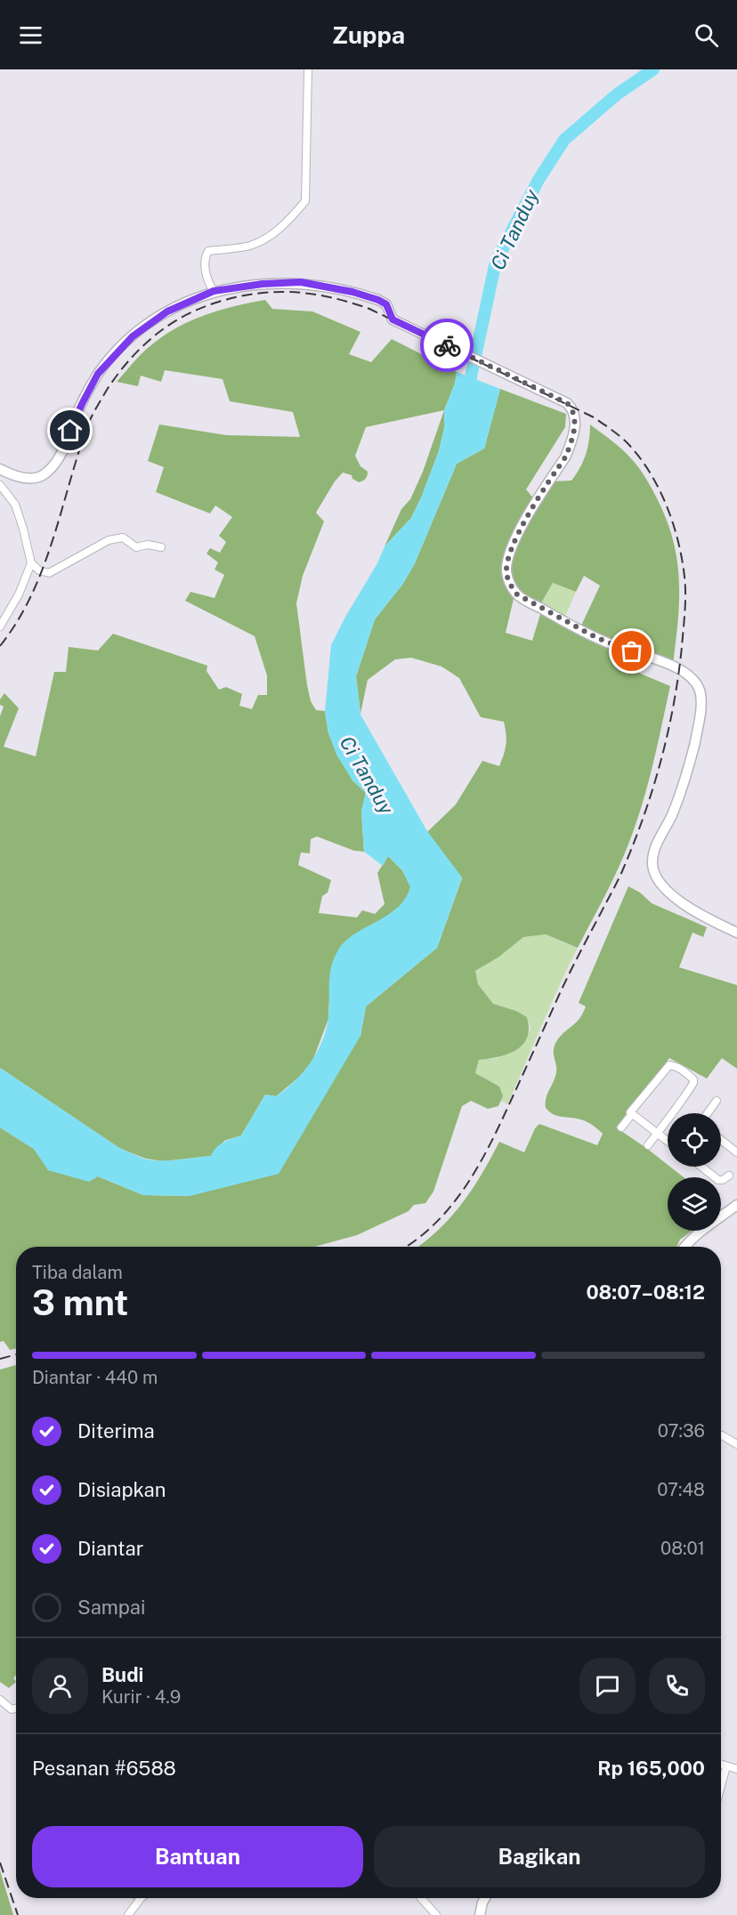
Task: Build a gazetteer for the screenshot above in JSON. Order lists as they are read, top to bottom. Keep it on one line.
{"water":["Ci Tanduy"],"page":{"header":"Zuppa","heading":["3 mnt","Tiba dalam","08:07–08:12"],"panel":["Budi","Kurir · 4.9","Pesanan #6588","Rp 165,000"],"bar":"Diantar · 440 m","list":[["Diterima","07:36"],["Disiapkan","07:48"],["Diantar","08:01"],"Sampai"],"buttons":["Bantuan","Bagikan"]}}
